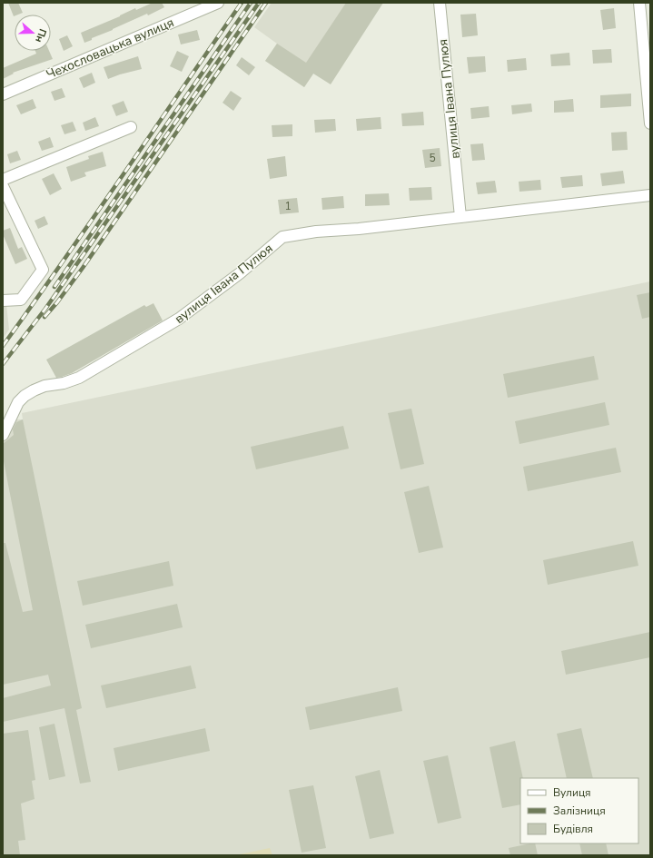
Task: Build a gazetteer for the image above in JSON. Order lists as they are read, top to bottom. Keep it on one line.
{"streets":{"street":["Чехословацька вулиця","вулиця Івана Пулюя"]},"house_numbers":["5","1"],"legend":["Вулиця","Залізниця","Будівля"],"north":"right"}
